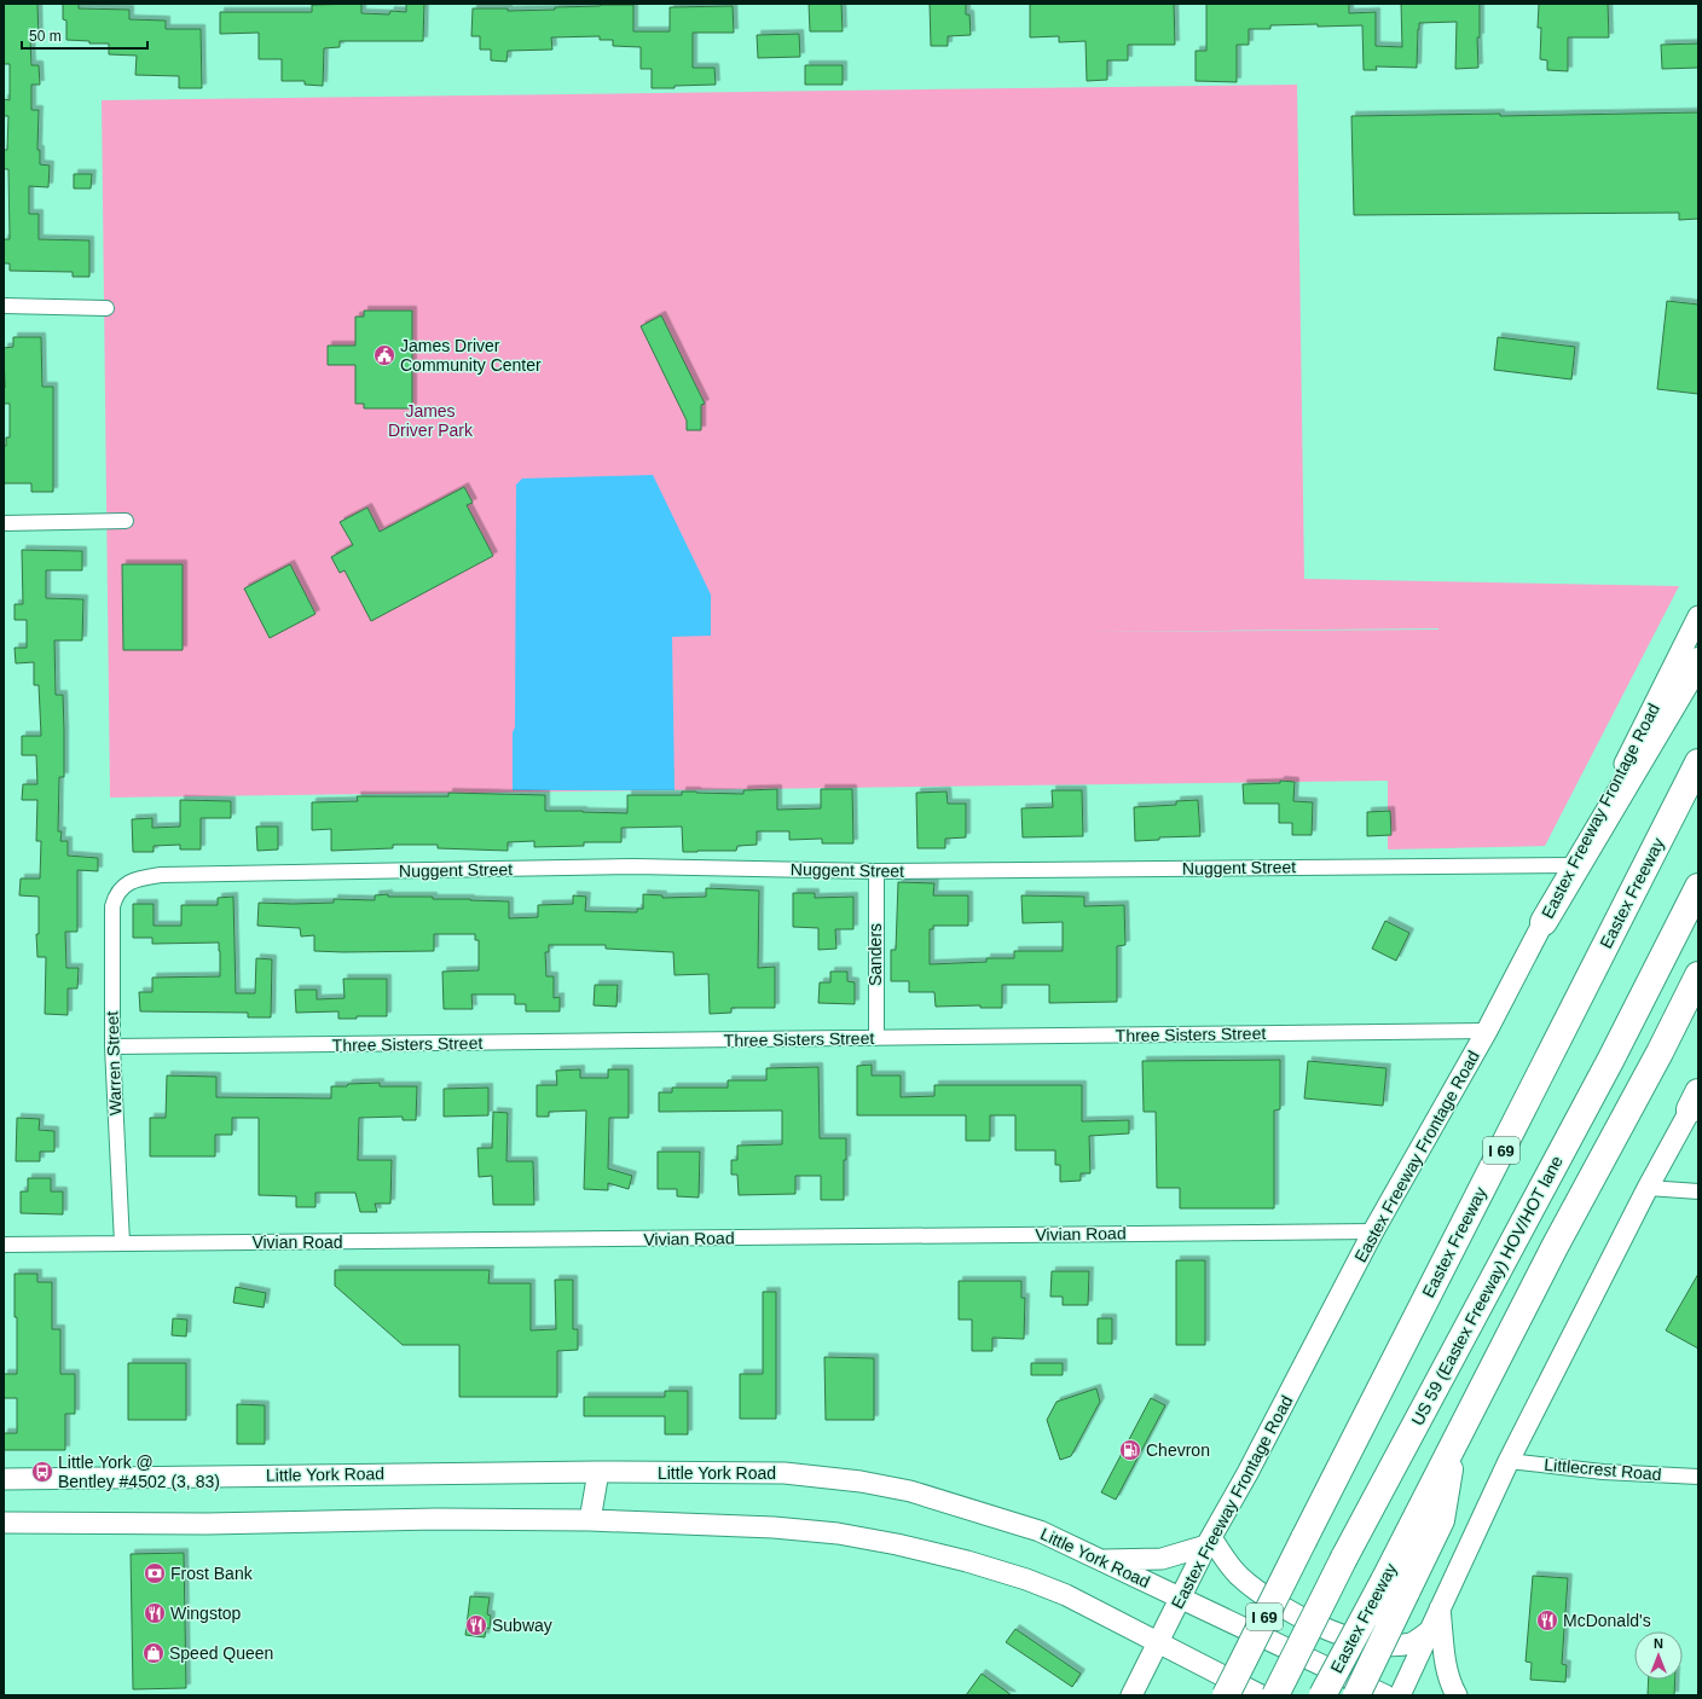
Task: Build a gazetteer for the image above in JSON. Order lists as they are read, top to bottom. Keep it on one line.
{"streets":{"highway":["Eastex Freeway","I 69","US 59 (Eastex Freeway) HOV/HOT lane"],"main road":["Eastex Freeway Frontage Road","Little York Road"],"street":["Nuggent Street","Sanders","Three Sisters Street","Warren Street","Vivian Road","Littlecrest Road"]},"crossings":[["Eastex Freeway Frontage Road","Nuggent Street"],["Eastex Freeway Frontage Road","Three Sisters Street"],["Eastex Freeway Frontage Road","Vivian Road"],["Eastex Freeway Frontage Road","Little York Road"],["Nuggent Street","Sanders"],["Nuggent Street","Warren Street"],["Sanders","Three Sisters Street"],["Three Sisters Street","Warren Street"],["Warren Street","Vivian Road"]],"parks":["James Driver Park"],"places":{"public building":["James Driver Community Center"],"fuel station":["Chevron"],"bus stop":["Little York @ Bentley #4502 (3, 83)"],"bank":["Frost Bank"],"restaurant":["Wingstop","McDonald's","Subway"],"shop":["Speed Queen"]},"scale_bar":"50 m","north":"top"}
